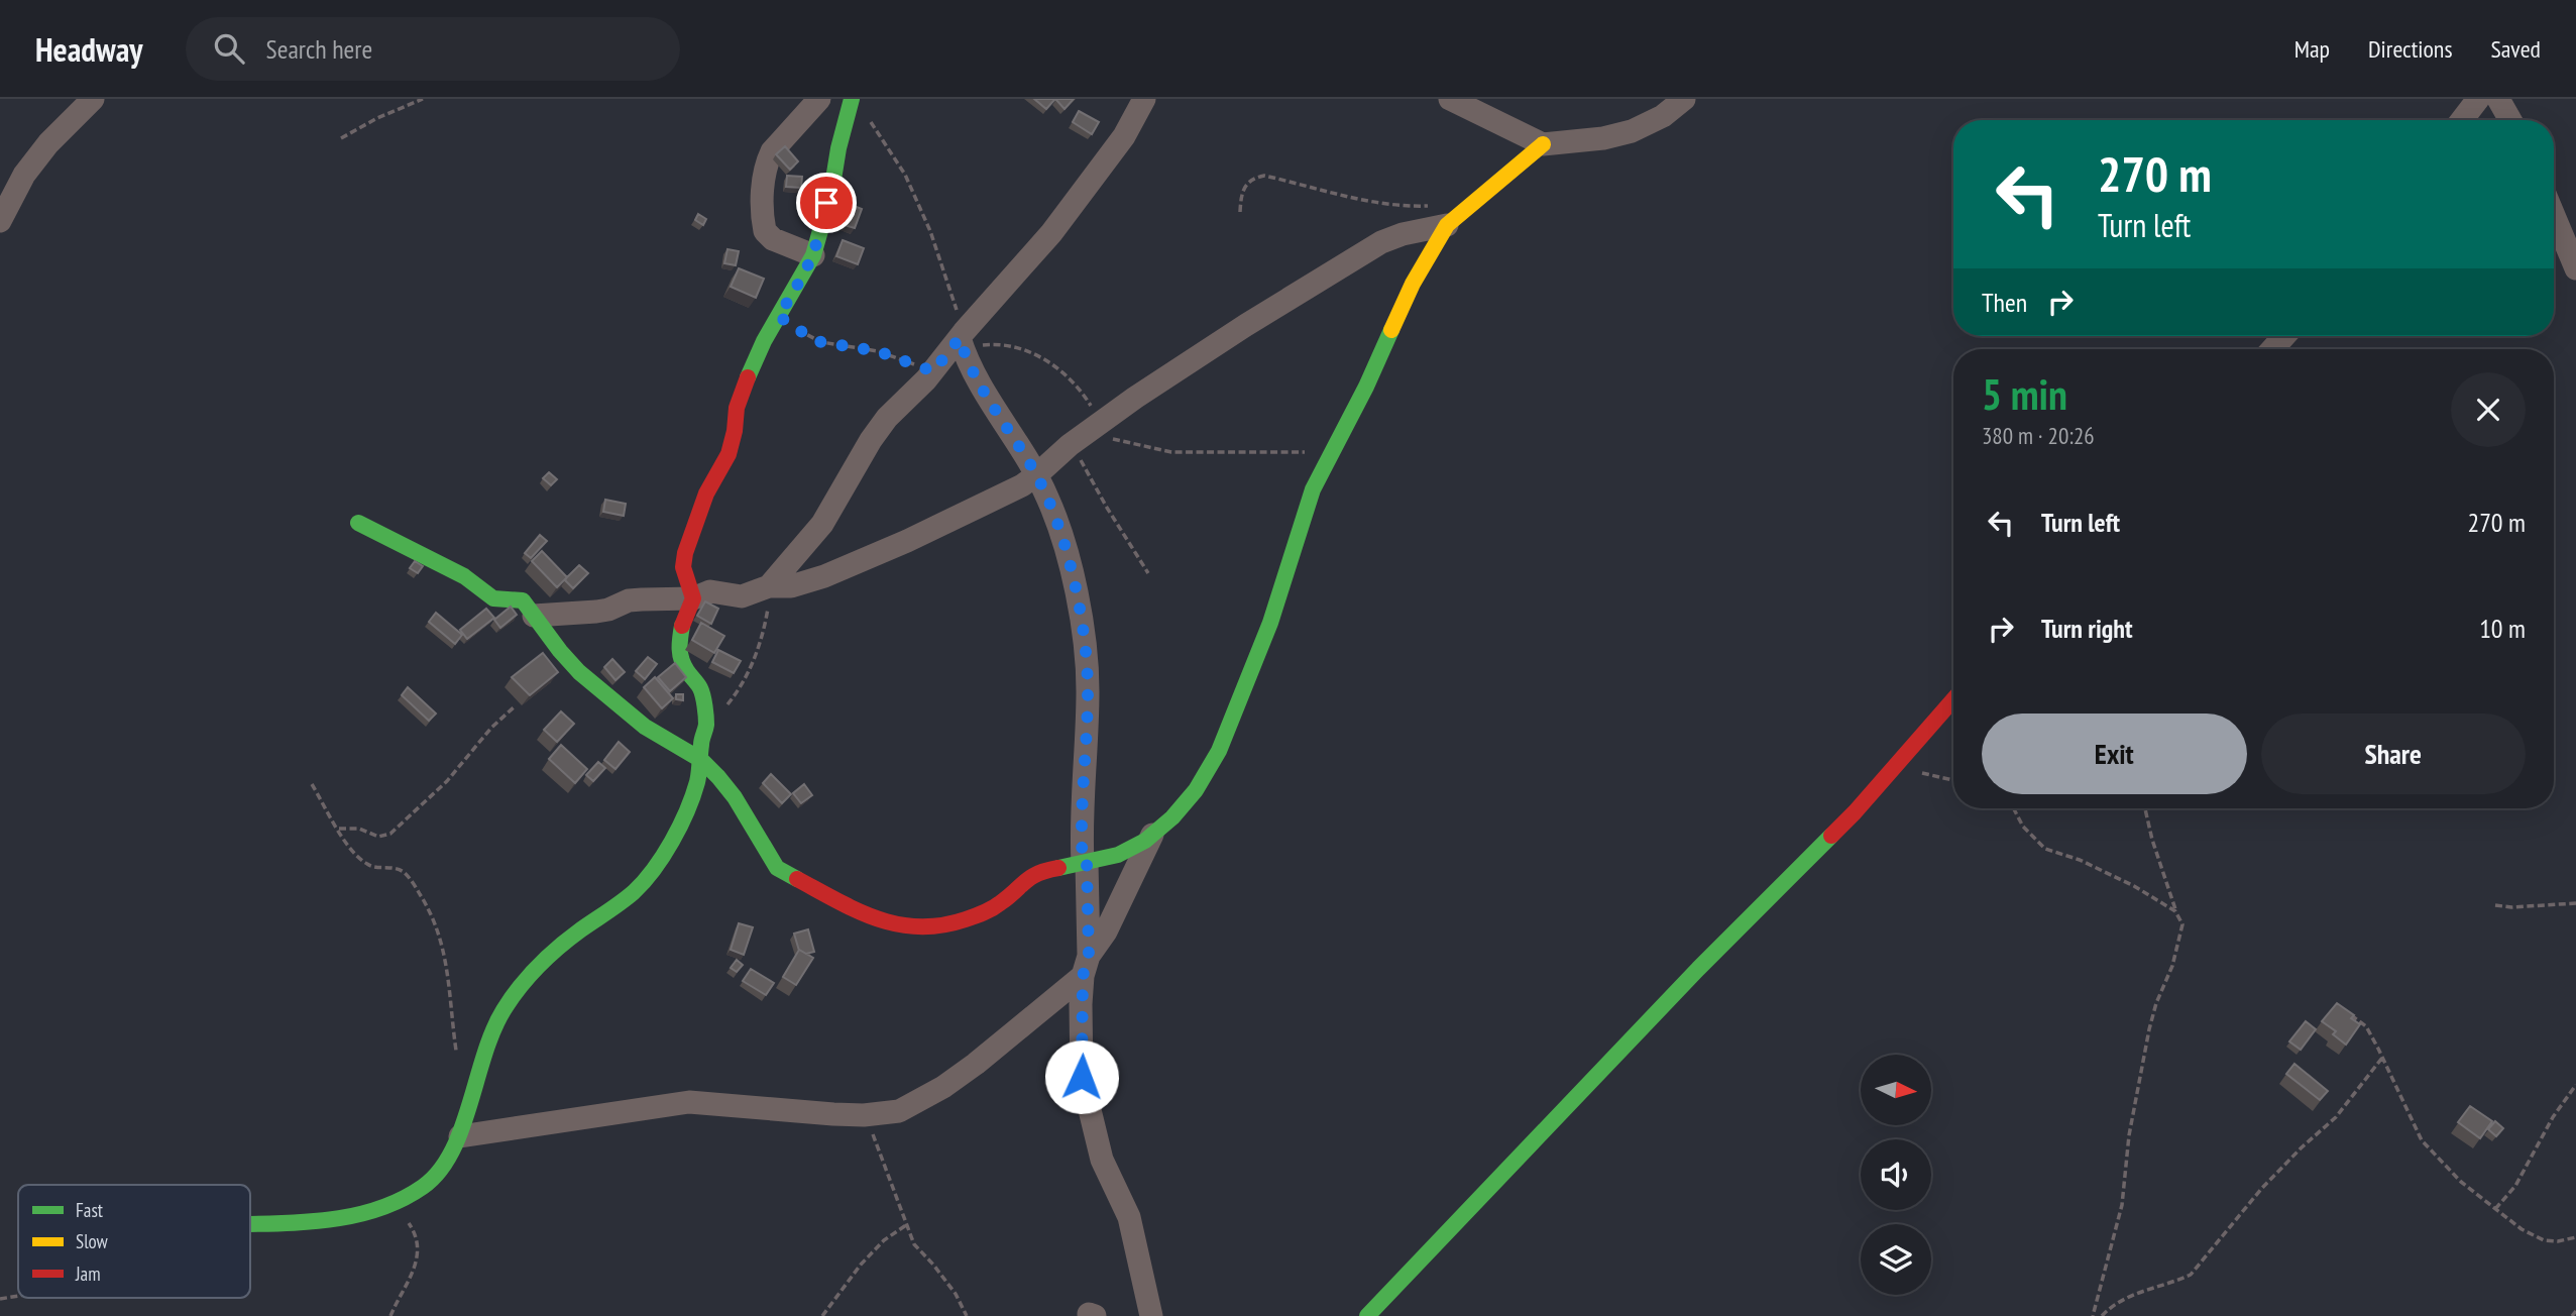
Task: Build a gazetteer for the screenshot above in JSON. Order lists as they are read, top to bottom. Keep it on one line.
{"legend":["Fast","Slow","Jam"],"north":"right","page":{"header":"Headway","search":"Search here","nav":["Map","Directions","Saved"],"turn":["270 m","Turn left"],"then":"Then","heading":["5 min","380 m · 20:26"],"list":[{"name":"Turn left","value":"270 m"},{"name":"Turn right","value":"10 m"}],"buttons":["Exit","Share"]}}
